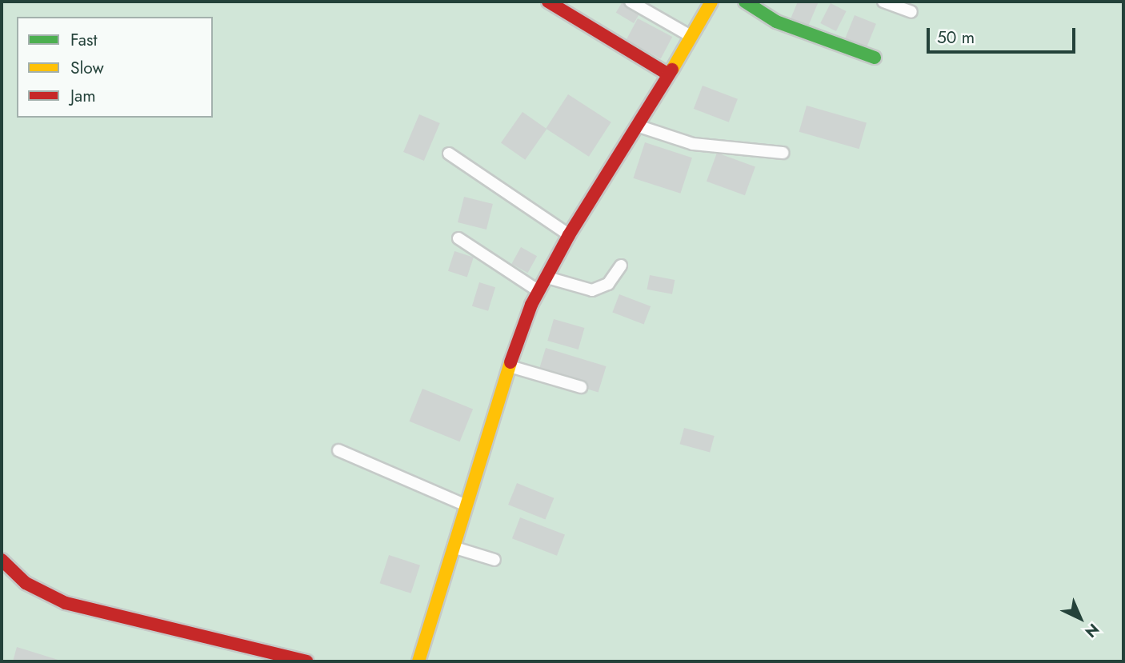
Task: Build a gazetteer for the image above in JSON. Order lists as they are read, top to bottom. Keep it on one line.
{"legend":["Fast","Slow","Jam"],"scale_bar":"50 m","north":"bottom right"}
